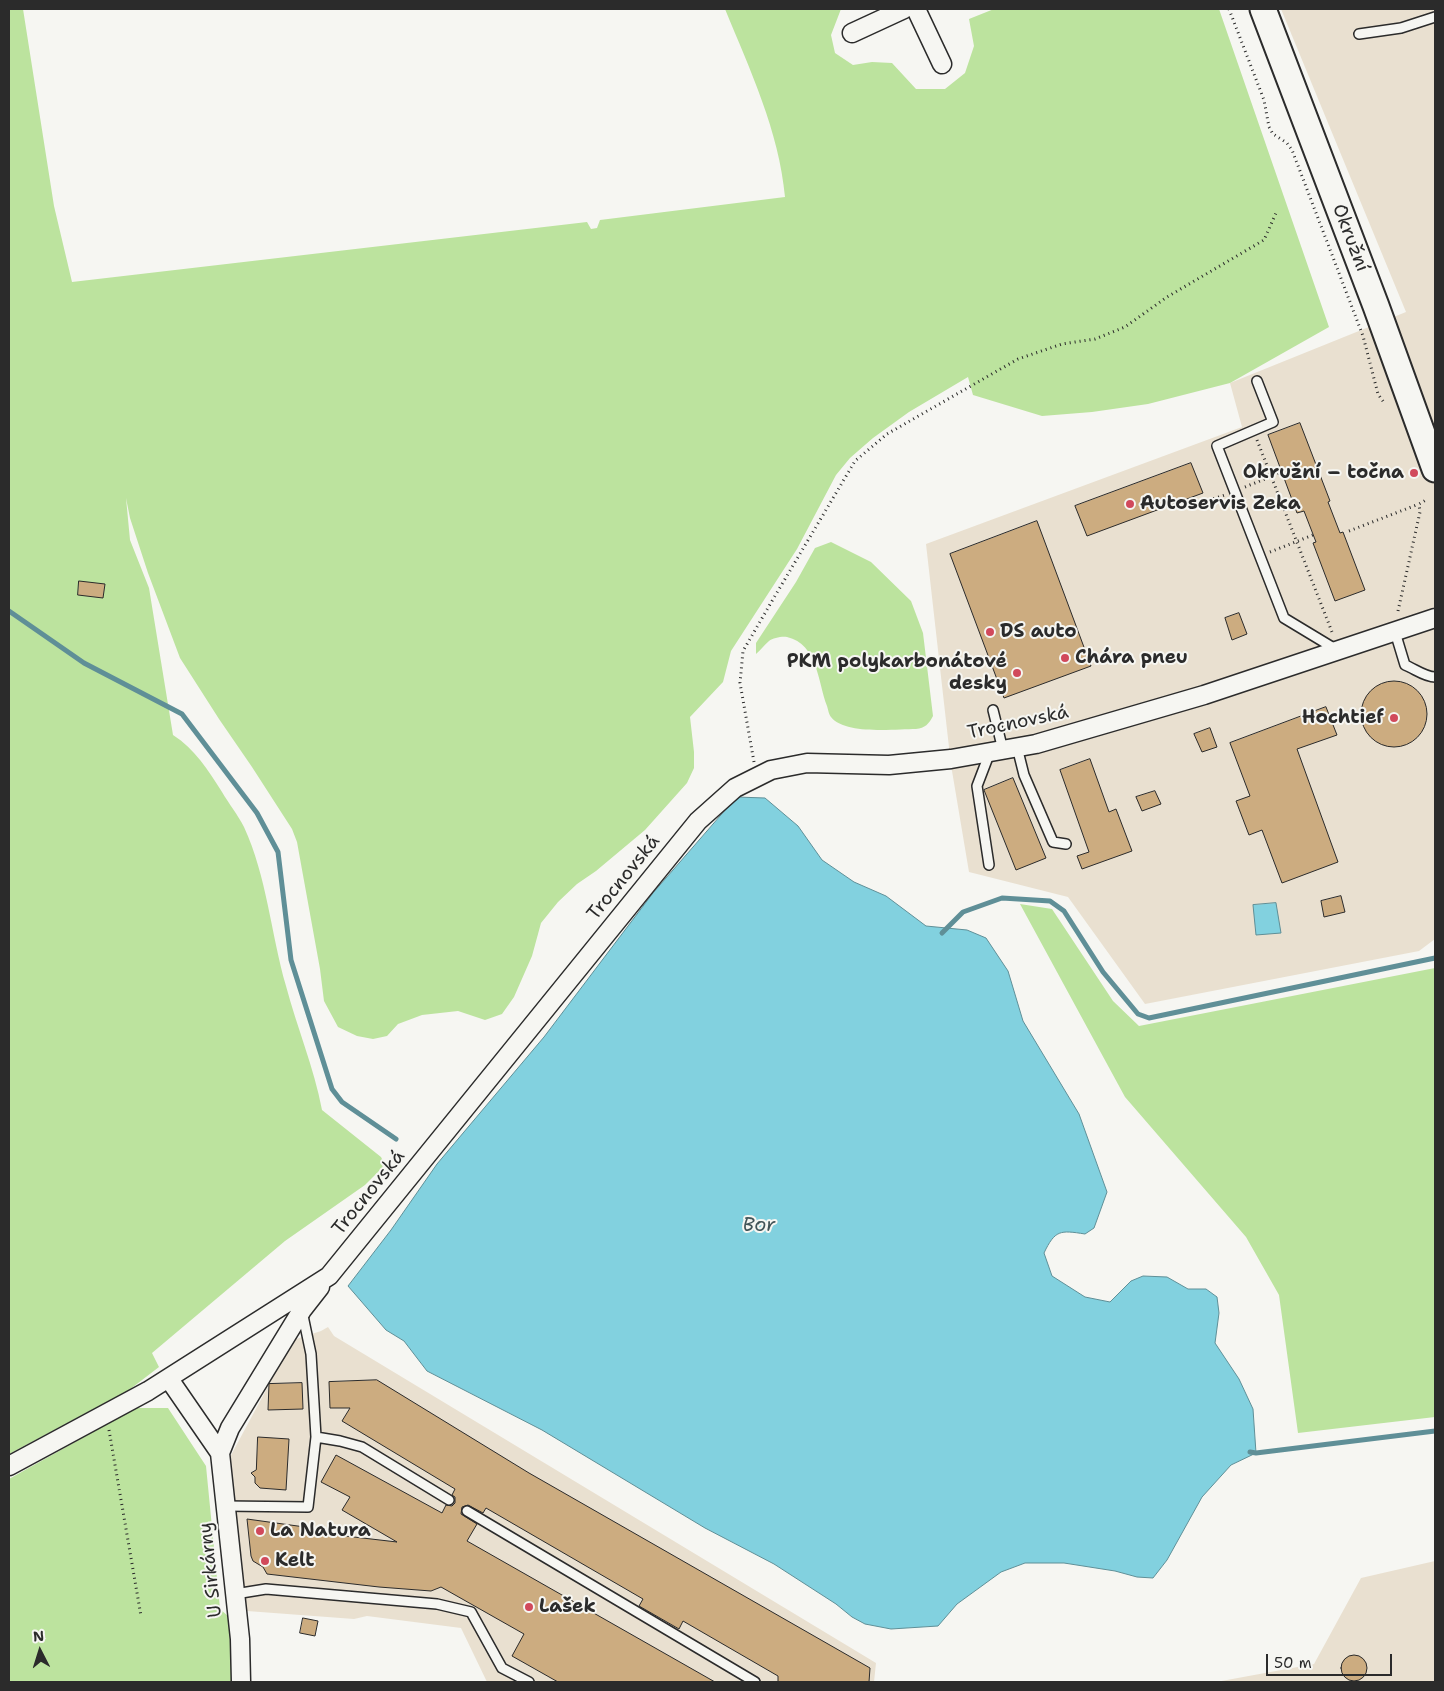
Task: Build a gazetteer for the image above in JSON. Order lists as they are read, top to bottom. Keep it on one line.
{"streets":{"main road":["Okružní"],"street":["Trocnovská","U Sirkárny"]},"crossings":[["Trocnovská","U Sirkárny"]],"water":["Bor"],"places":["Okružní – točna","Autoservis Zeka","DS auto","Chára pneu","PKM polykarbonátové desky","Hochtief","La Natura","Kelt","Lašek"],"scale_bar":"50 m","north":"top"}
